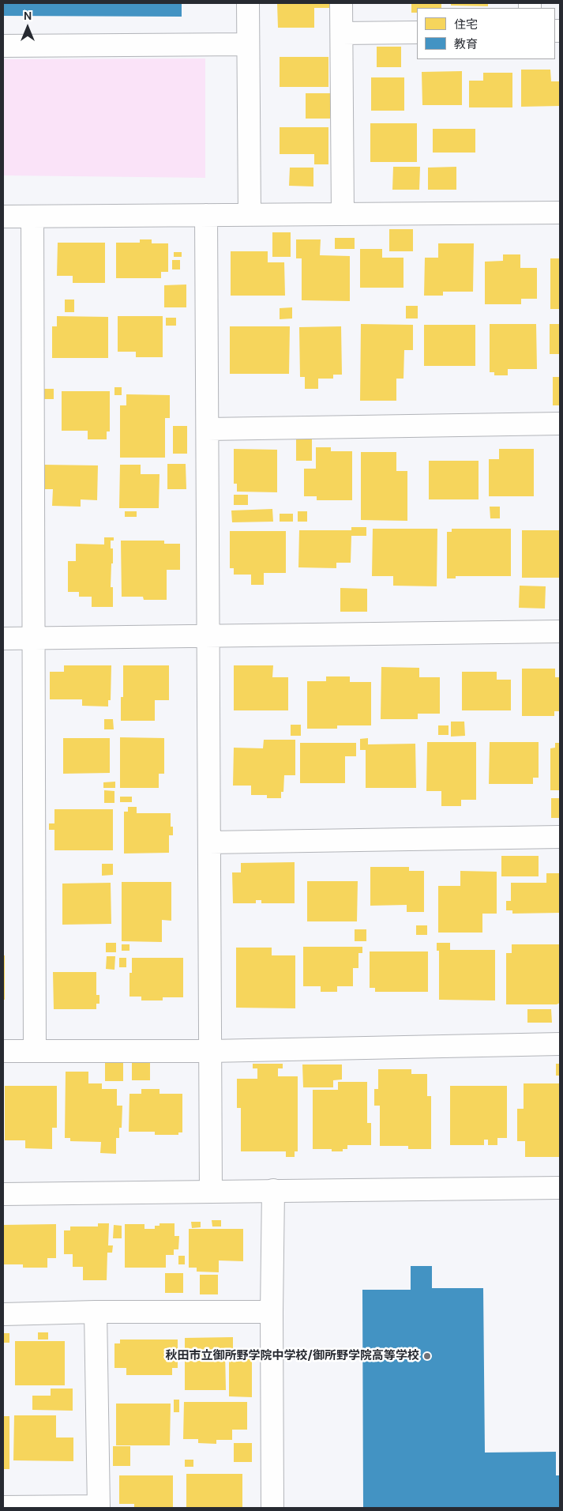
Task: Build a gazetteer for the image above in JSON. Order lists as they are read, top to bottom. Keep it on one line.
{"places":["秋田市立御所野学院中学校/御所野学院高等学校"],"legend":["住宅","教育"],"north":"top"}
